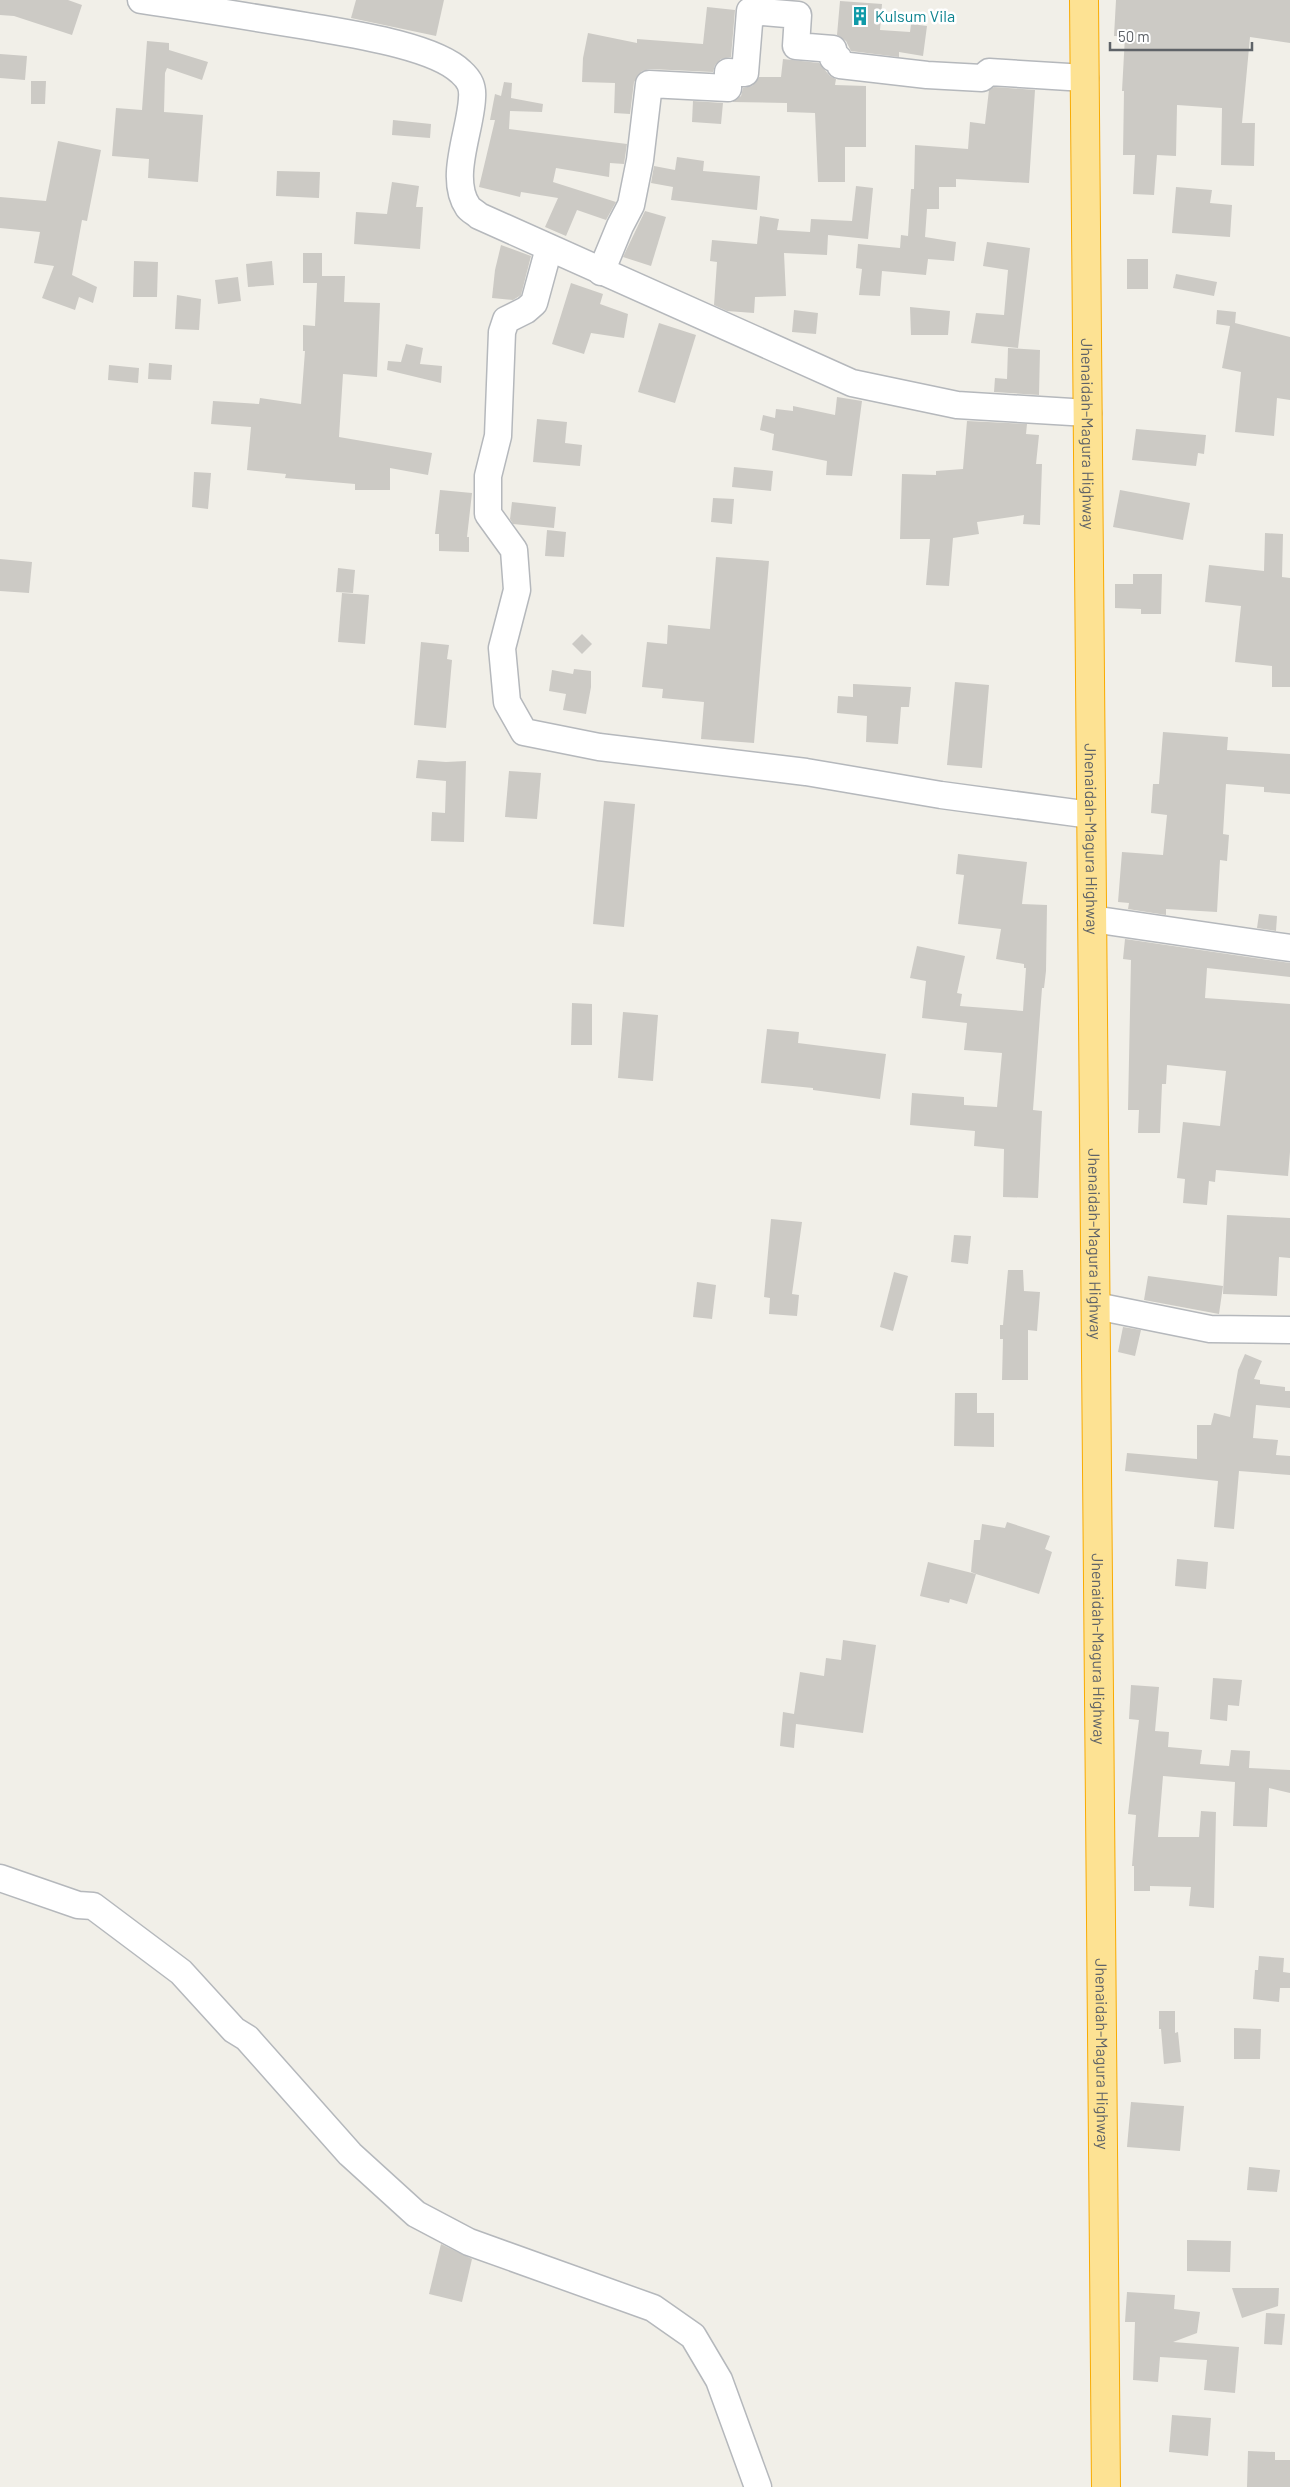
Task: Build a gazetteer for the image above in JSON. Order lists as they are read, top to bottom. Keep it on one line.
{"streets":{"highway":["Jhenaidah-Magura Highway"]},"places":{"building":["Kulsum Vila"]},"scale_bar":"50 m"}
